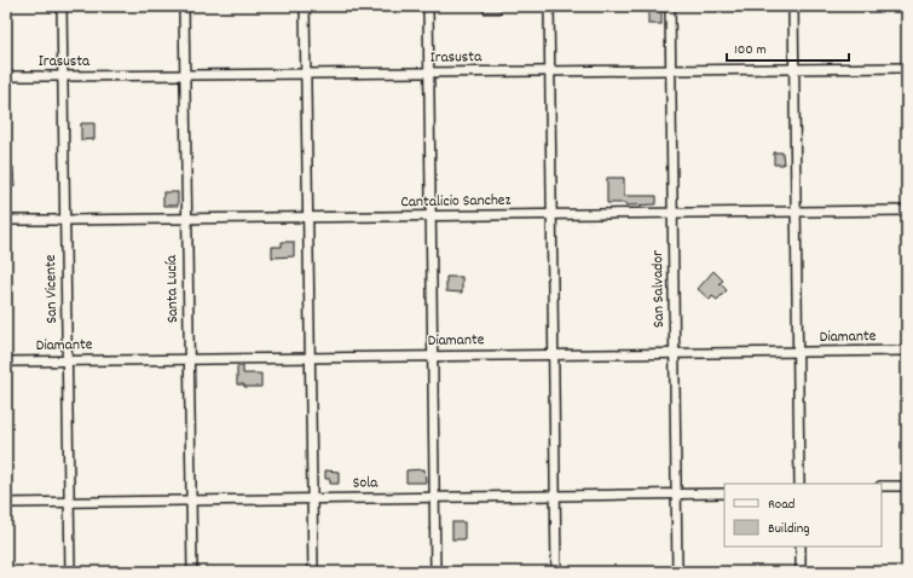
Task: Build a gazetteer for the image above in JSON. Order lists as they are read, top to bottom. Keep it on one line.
{"streets":{"street":["Irasusta","Cantalicio Sanchez","San Vicente","Santa Lucía","San Salvador","Diamante","Sola"]},"crossings":[["Irasusta","San Vicente"],["Irasusta","Santa Lucía"],["Irasusta","San Salvador"],["Cantalicio Sanchez","San Vicente"],["Cantalicio Sanchez","Santa Lucía"],["Cantalicio Sanchez","San Salvador"],["San Vicente","Diamante"],["San Vicente","Sola"],["Santa Lucía","Diamante"],["Santa Lucía","Sola"],["San Salvador","Diamante"],["San Salvador","Sola"]],"legend":["Road","Building"],"scale_bar":"100 m"}
